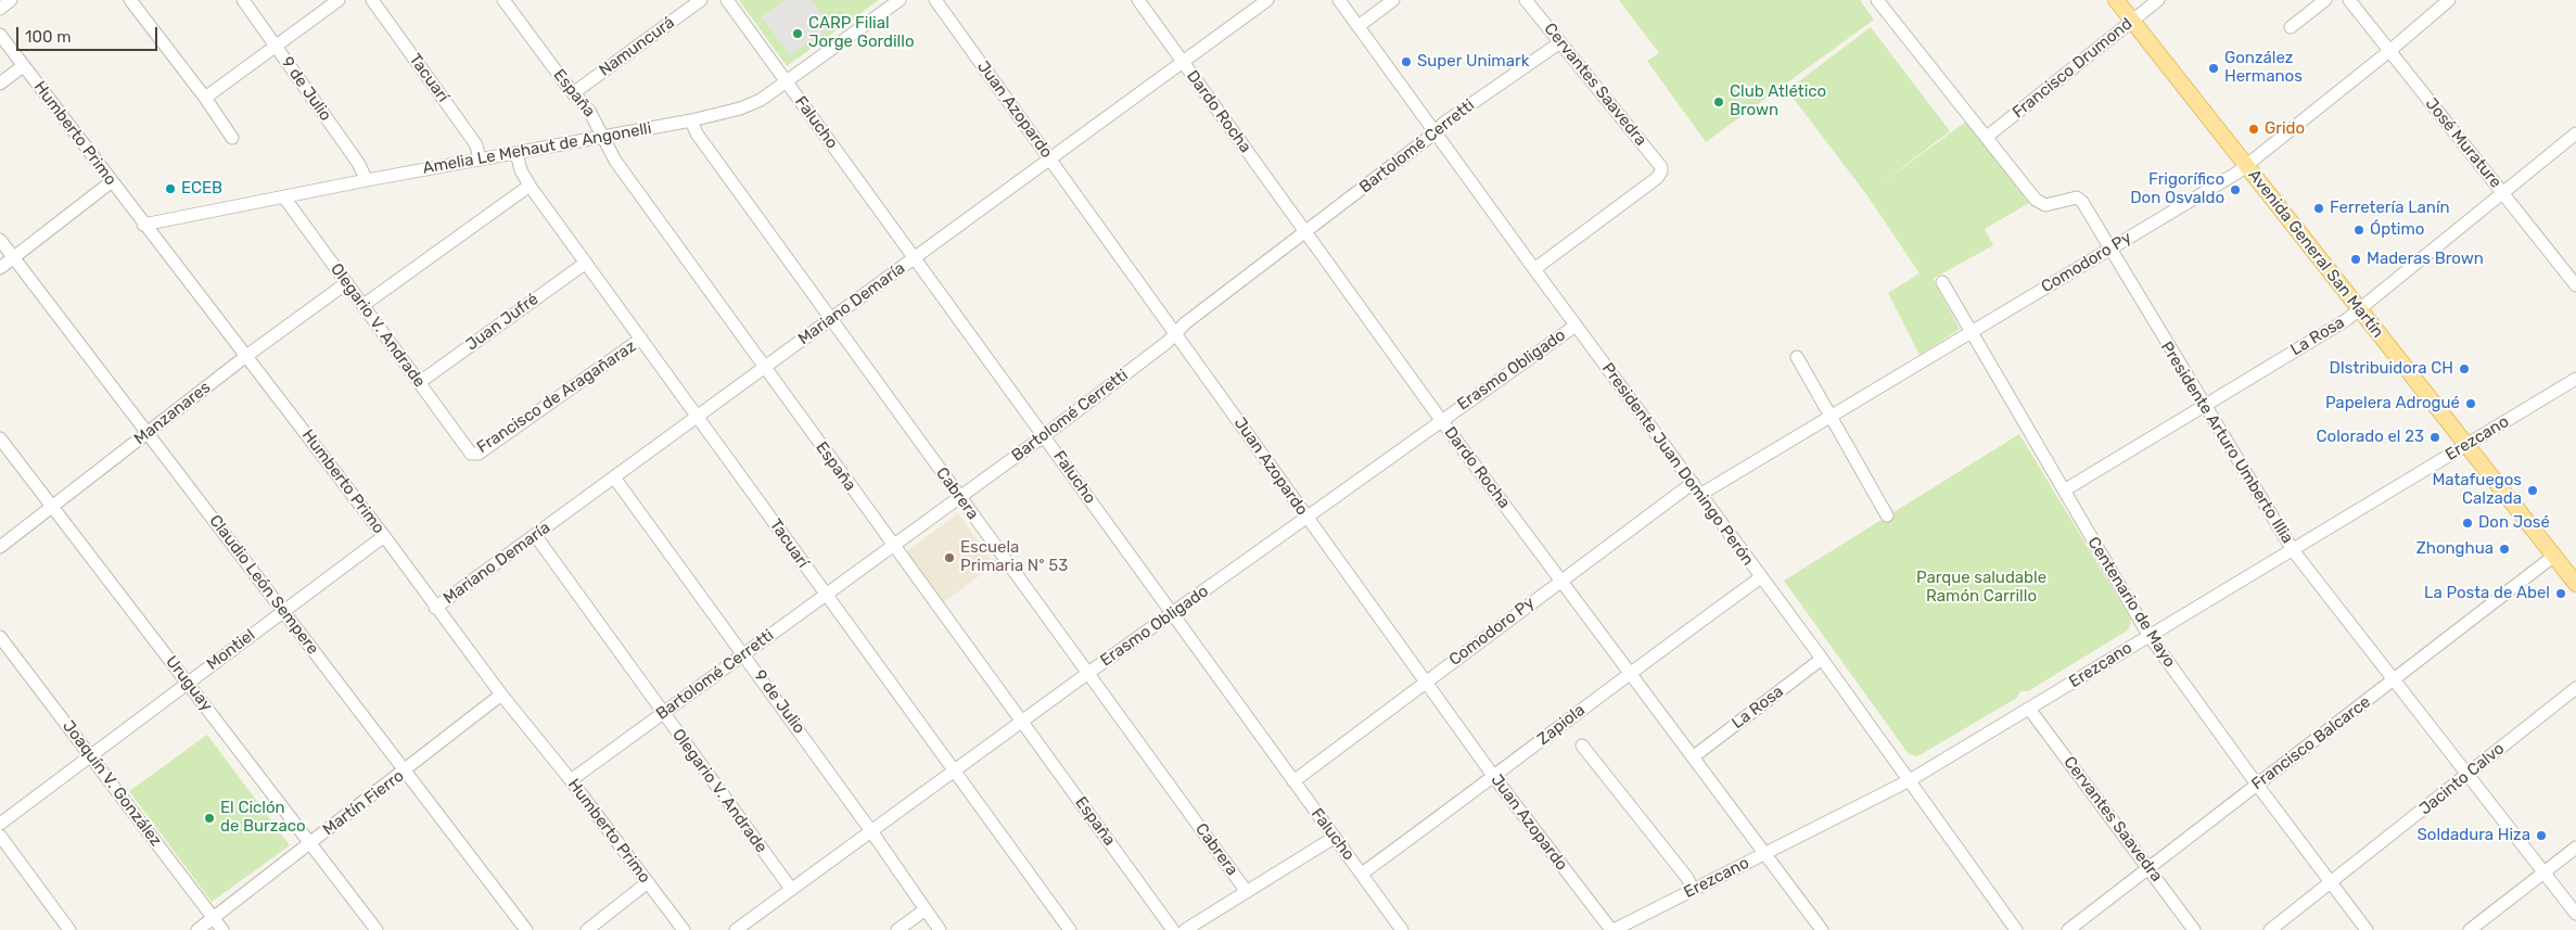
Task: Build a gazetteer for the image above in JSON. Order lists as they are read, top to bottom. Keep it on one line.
{"streets":{"main road":["Avenida General San Martín"],"street":["Namuncurá","Francisco Drumond","Tacuarí","Cervantes Saavedra","9 de Julio","España","Juan Azopardo","Dardo Rocha","Falucho","Humberto Primo","José Murature","Bartolomé Cerretti","Amelia Le Mehaut de Angonelli","Comodoro Py","Mariano Demaría","Juan Jufré","Olegario V. Andrade","La Rosa","Erasmo Obligado","Francisco de Aragañaraz","Manzanares","Erezcano","Presidente Arturo Umberto Illia","Presidente Juan Domingo Perón","Cabrera","Claudio León Sempere","Centenario de Mayo","Montiel","Uruguay","Zapiola","Francisco Balcarce","Jacinto Calvo","Joaquín V. González","Martín Fierro"]},"crossings":[["Namuncurá","España"],["Francisco Drumond","Avenida General San Martín"],["Francisco Drumond","Presidente Arturo Umberto Illia"],["Tacuarí","Bartolomé Cerretti"],["Tacuarí","Amelia Le Mehaut de Angonelli"],["Tacuarí","Mariano Demaría"],["Tacuarí","Juan Jufré"],["Tacuarí","Erasmo Obligado"],["Tacuarí","Francisco de Aragañaraz"],["Cervantes Saavedra","Bartolomé Cerretti"],["Cervantes Saavedra","Erezcano"],["Cervantes Saavedra","Presidente Juan Domingo Perón"],["Cervantes Saavedra","Francisco Balcarce"],["9 de Julio","Bartolomé Cerretti"],["9 de Julio","Amelia Le Mehaut de Angonelli"],["9 de Julio","Mariano Demaría"],["9 de Julio","Erasmo Obligado"],["España","Bartolomé Cerretti"],["España","Amelia Le Mehaut de Angonelli"],["España","Mariano Demaría"],["España","Erasmo Obligado"],["Juan Azopardo","Bartolomé Cerretti"],["Juan Azopardo","Comodoro Py"],["Juan Azopardo","Mariano Demaría"],["Juan Azopardo","Erasmo Obligado"],["Juan Azopardo","Erezcano"],["Juan Azopardo","Zapiola"],["Dardo Rocha","Bartolomé Cerretti"],["Dardo Rocha","Comodoro Py"],["Dardo Rocha","Mariano Demaría"],["Dardo Rocha","La Rosa"],["Dardo Rocha","Erasmo Obligado"],["Dardo Rocha","Erezcano"],["Dardo Rocha","Zapiola"],["Falucho","Bartolomé Cerretti"],["Falucho","Amelia Le Mehaut de Angonelli"],["Falucho","Comodoro Py"],["Falucho","Mariano Demaría"],["Falucho","Erasmo Obligado"],["Falucho","Zapiola"],["Humberto Primo","Bartolomé Cerretti"],["Humberto Primo","Amelia Le Mehaut de Angonelli"],["Humberto Primo","Mariano Demaría"],["Humberto Primo","Manzanares"],["Humberto Primo","Montiel"],["Humberto Primo","Martín Fierro"],["José Murature","Comodoro Py"],["José Murature","La Rosa"],["Bartolomé Cerretti","Olegario V. Andrade"],["Bartolomé Cerretti","Presidente Juan Domingo Perón"],["Bartolomé Cerretti","Cabrera"],["Amelia Le Mehaut de Angonelli","Olegario V. Andrade"],["Amelia Le Mehaut de Angonelli","Cabrera"],["Avenida General San Martín","Comodoro Py"],["Avenida General San Martín","La Rosa"],["Avenida General San Martín","Erezcano"],["Avenida General San Martín","Francisco Balcarce"],["Comodoro Py","Presidente Arturo Umberto Illia"],["Comodoro Py","Presidente Juan Domingo Perón"],["Comodoro Py","Centenario de Mayo"],["Mariano Demaría","Olegario V. Andrade"],["Mariano Demaría","Cabrera"],["Juan Jufré","Olegario V. Andrade"],["Olegario V. Andrade","Erasmo Obligado"],["Olegario V. Andrade","Francisco de Aragañaraz"],["Olegario V. Andrade","Manzanares"],["La Rosa","Presidente Arturo Umberto Illia"],["La Rosa","Presidente Juan Domingo Perón"],["La Rosa","Centenario de Mayo"],["Erasmo Obligado","Presidente Juan Domingo Perón"],["Erasmo Obligado","Cabrera"],["Manzanares","Claudio León Sempere"],["Manzanares","Uruguay"],["Erezcano","Presidente Arturo Umberto Illia"],["Erezcano","Presidente Juan Domingo Perón"],["Erezcano","Centenario de Mayo"],["Presidente Arturo Umberto Illia","Francisco Balcarce"],["Presidente Arturo Umberto Illia","Jacinto Calvo"],["Presidente Juan Domingo Perón","Zapiola"],["Claudio León Sempere","Montiel"],["Claudio León Sempere","Martín Fierro"],["Centenario de Mayo","Francisco Balcarce"],["Centenario de Mayo","Jacinto Calvo"],["Montiel","Uruguay"],["Montiel","Joaquín V. González"],["Uruguay","Martín Fierro"],["Joaquín V. González","Martín Fierro"]],"parks":["Parque saludable Ramón Carrillo"],"places":["CARP Filial Jorge Gordillo","Super Unimark","González Hermanos","Club Atlético Brown","Grido","ECEB","Frigorífico Don Osvaldo","Ferretería Lanín","Óptimo","Maderas Brown","DIstribuidora CH","Papelera Adrogué","Colorado el 23","Matafuegos Calzada","Don José","Zhonghua","Escuela Primaria Nº 53","La Posta de Abel","El Ciclón de Burzaco","Soldadura Hiza"],"scale_bar":"100 m"}
